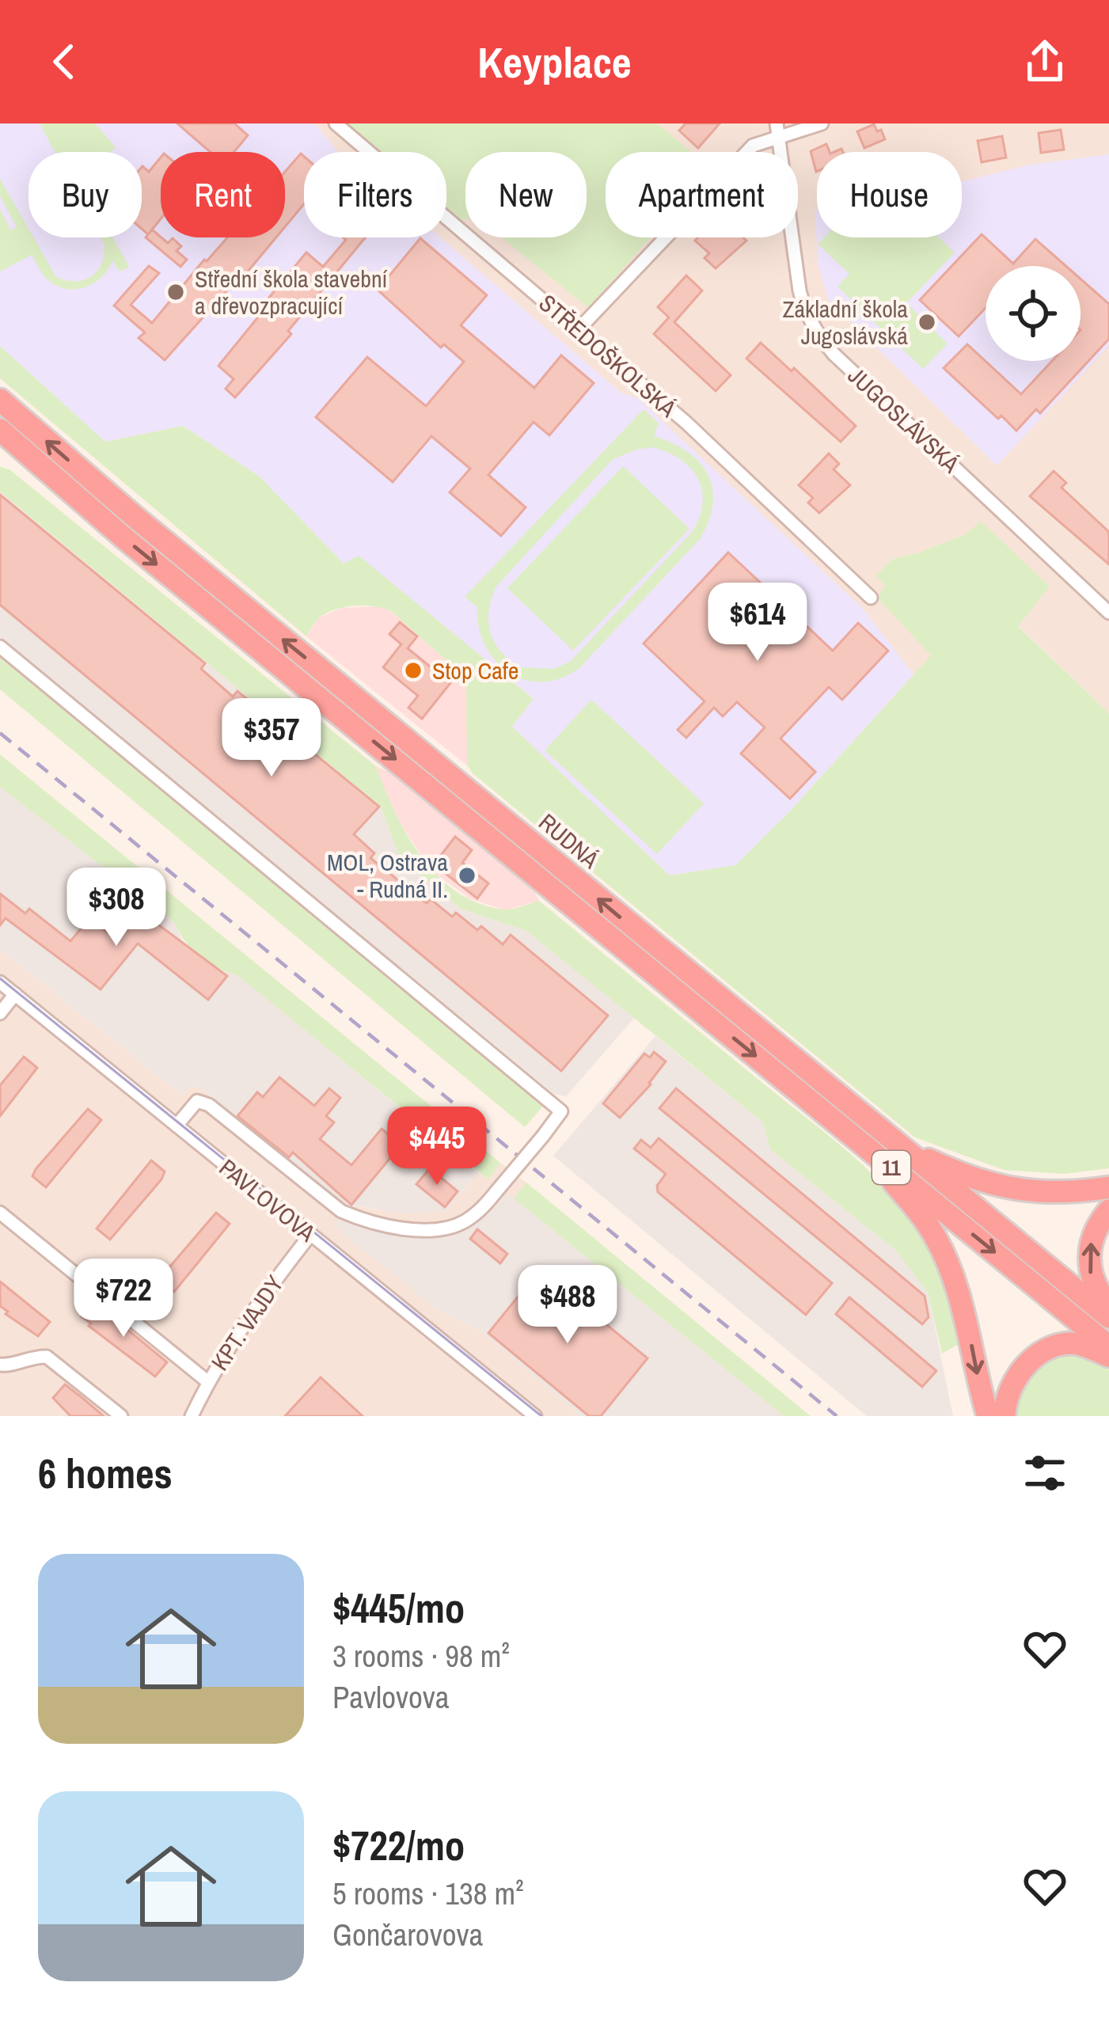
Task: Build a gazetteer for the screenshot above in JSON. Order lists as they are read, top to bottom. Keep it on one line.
{"streets":{"highway":["RUDNÁ","11"],"street":["STŘEDOŠKOLSKÁ","JUGOSLÁVSKÁ","PAVLOVOVA","KPT. VAJDY"]},"crossings":[["PAVLOVOVA","KPT. VAJDY"]],"places":["Střední škola stavební a dřevozpracující","Základní škola Jugoslávská","Stop Cafe","MOL, Ostrava - Rudná II."],"page":{"header":"Keyplace","chip":["Buy","Rent","Filters","New","Apartment","House"],"price":["$614","$357","$308","$445","$722","$488"],"heading":"6 homes","list":[{"name":"$445/mo","note":"3 rooms · 98 m² · Pavlovova"},{"name":"$722/mo","note":"5 rooms · 138 m² · Gončarovova"}]}}
